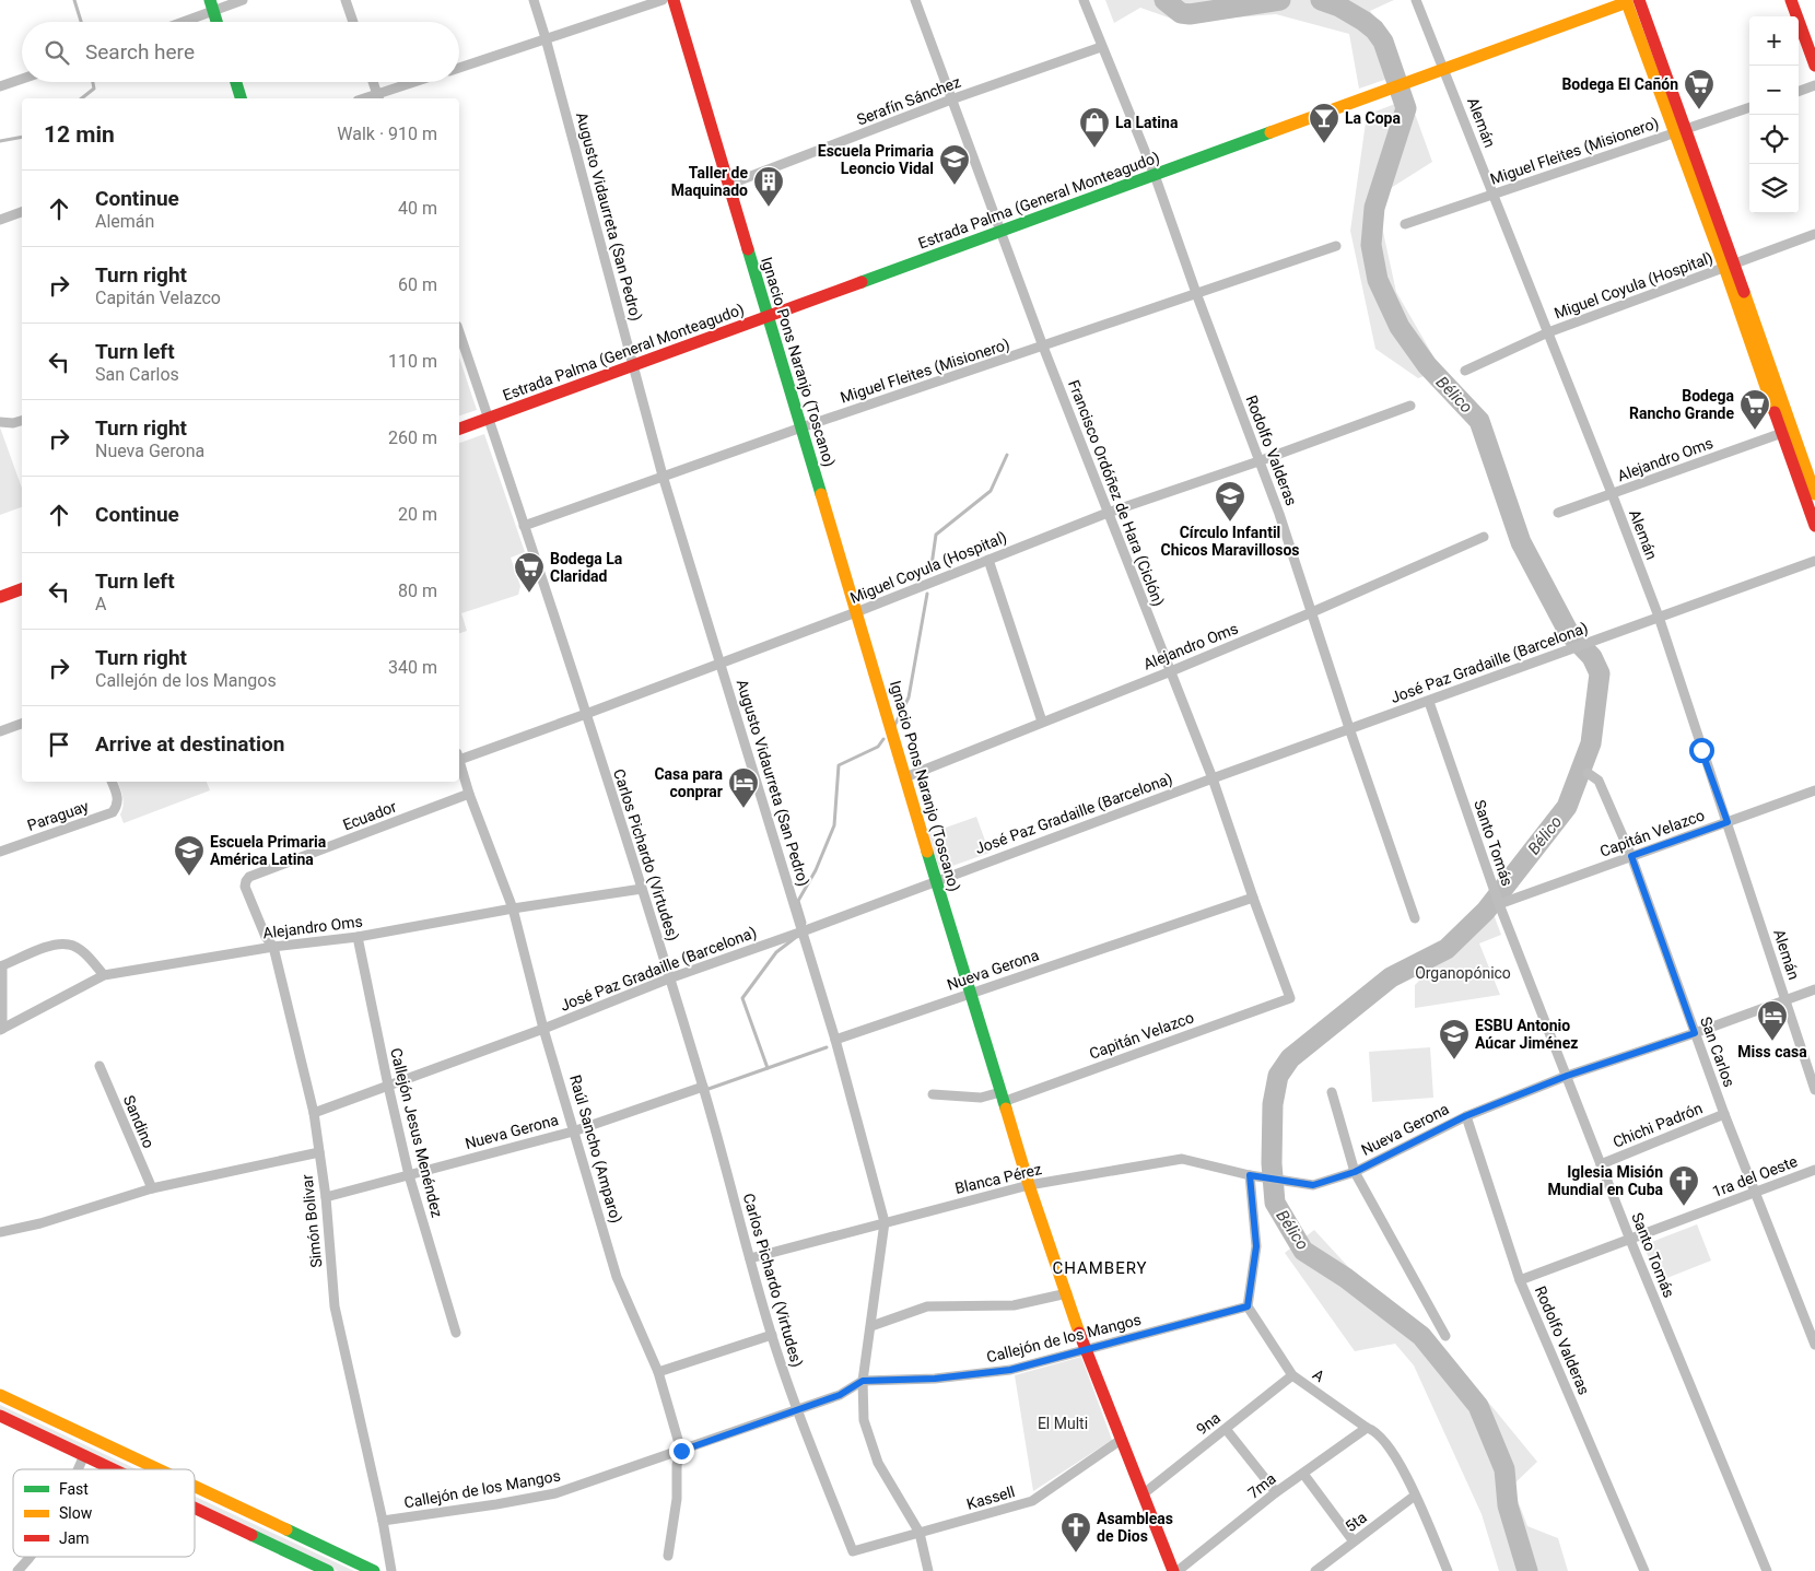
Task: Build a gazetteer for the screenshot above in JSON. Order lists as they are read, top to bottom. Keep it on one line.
{"streets":{"main road":["Estrada Palma (General Monteagudo)","Ignacio Pons Naranjo (Toscano)"],"street":["Serafín Sánchez","Alemán","Miguel Fleites (Misionero)","Augusto Vidaurreta (San Pedro)","Miguel Coyula (Hospital)","Rodolfo Valderas","Alejandro Oms","Francisco Ordóñez de Hara (Ciclón)","José Paz Gradaille (Barcelona)","Paraguay","Ecuador","Capitán Velazco","Santo Tomás","Carlos Pichardo (Virtudes)","Nueva Gerona","San Carlos","Sandino","Chichi Padrón","Callejón Jesus Menéndez","Raúl Sancho (Amparo)","1ra del Oeste","Blanca Pérez","Simón Bolivar","Callejón de los Mangos","A","9na","7ma","Kassell","5ta"]},"crossings":[["Serafín Sánchez","Ignacio Pons Naranjo (Toscano)"],["Serafín Sánchez","Rodolfo Valderas"],["Serafín Sánchez","Francisco Ordóñez de Hara (Ciclón)"],["Alemán","Miguel Fleites (Misionero)"],["Alemán","Estrada Palma (General Monteagudo)"],["Alemán","Miguel Coyula (Hospital)"],["Alemán","Alejandro Oms"],["Alemán","José Paz Gradaille (Barcelona)"],["Alemán","Capitán Velazco"],["Alemán","Nueva Gerona"],["Miguel Fleites (Misionero)","Augusto Vidaurreta (San Pedro)"],["Miguel Fleites (Misionero)","Ignacio Pons Naranjo (Toscano)"],["Miguel Fleites (Misionero)","Rodolfo Valderas"],["Miguel Fleites (Misionero)","Francisco Ordóñez de Hara (Ciclón)"],["Miguel Fleites (Misionero)","Carlos Pichardo (Virtudes)"],["Estrada Palma (General Monteagudo)","Augusto Vidaurreta (San Pedro)"],["Estrada Palma (General Monteagudo)","Ignacio Pons Naranjo (Toscano)"],["Estrada Palma (General Monteagudo)","Rodolfo Valderas"],["Estrada Palma (General Monteagudo)","Francisco Ordóñez de Hara (Ciclón)"],["Estrada Palma (General Monteagudo)","Carlos Pichardo (Virtudes)"],["Augusto Vidaurreta (San Pedro)","Miguel Coyula (Hospital)"],["Augusto Vidaurreta (San Pedro)","José Paz Gradaille (Barcelona)"],["Augusto Vidaurreta (San Pedro)","Nueva Gerona"],["Augusto Vidaurreta (San Pedro)","Blanca Pérez"],["Augusto Vidaurreta (San Pedro)","Callejón de los Mangos"],["Augusto Vidaurreta (San Pedro)","Kassell"],["Miguel Coyula (Hospital)","Ignacio Pons Naranjo (Toscano)"],["Miguel Coyula (Hospital)","Rodolfo Valderas"],["Miguel Coyula (Hospital)","Francisco Ordóñez de Hara (Ciclón)"],["Miguel Coyula (Hospital)","Carlos Pichardo (Virtudes)"],["Ignacio Pons Naranjo (Toscano)","Alejandro Oms"],["Ignacio Pons Naranjo (Toscano)","José Paz Gradaille (Barcelona)"],["Ignacio Pons Naranjo (Toscano)","Capitán Velazco"],["Ignacio Pons Naranjo (Toscano)","Nueva Gerona"],["Ignacio Pons Naranjo (Toscano)","Blanca Pérez"],["Ignacio Pons Naranjo (Toscano)","Callejón de los Mangos"],["Ignacio Pons Naranjo (Toscano)","9na"],["Ignacio Pons Naranjo (Toscano)","7ma"],["Ignacio Pons Naranjo (Toscano)","Kassell"],["Rodolfo Valderas","Alejandro Oms"],["Rodolfo Valderas","José Paz Gradaille (Barcelona)"],["Rodolfo Valderas","Nueva Gerona"],["Rodolfo Valderas","1ra del Oeste"],["Alejandro Oms","Francisco Ordóñez de Hara (Ciclón)"],["Alejandro Oms","Carlos Pichardo (Virtudes)"],["Alejandro Oms","Callejón Jesus Menéndez"],["Alejandro Oms","Raúl Sancho (Amparo)"],["Alejandro Oms","Simón Bolivar"],["Francisco Ordóñez de Hara (Ciclón)","José Paz Gradaille (Barcelona)"],["Francisco Ordóñez de Hara (Ciclón)","Capitán Velazco"],["Francisco Ordóñez de Hara (Ciclón)","Nueva Gerona"],["José Paz Gradaille (Barcelona)","Santo Tomás"],["José Paz Gradaille (Barcelona)","Carlos Pichardo (Virtudes)"],["José Paz Gradaille (Barcelona)","Callejón Jesus Menéndez"],["José Paz Gradaille (Barcelona)","Raúl Sancho (Amparo)"],["José Paz Gradaille (Barcelona)","Simón Bolivar"],["Ecuador","Raúl Sancho (Amparo)"],["Ecuador","Simón Bolivar"],["Capitán Velazco","Santo Tomás"],["Capitán Velazco","San Carlos"],["Santo Tomás","Nueva Gerona"],["Santo Tomás","Chichi Padrón"],["Santo Tomás","1ra del Oeste"],["Carlos Pichardo (Virtudes)","Nueva Gerona"],["Carlos Pichardo (Virtudes)","Blanca Pérez"],["Carlos Pichardo (Virtudes)","Callejón de los Mangos"],["Carlos Pichardo (Virtudes)","Kassell"],["Nueva Gerona","San Carlos"],["Nueva Gerona","Callejón Jesus Menéndez"],["Nueva Gerona","Raúl Sancho (Amparo)"],["Nueva Gerona","Blanca Pérez"],["Nueva Gerona","Simón Bolivar"],["San Carlos","Chichi Padrón"],["San Carlos","1ra del Oeste"],["Raúl Sancho (Amparo)","Callejón de los Mangos"],["Simón Bolivar","Callejón de los Mangos"],["Callejón de los Mangos","A"],["A","9na"],["A","7ma"],["A","5ta"]],"districts":["CHAMBERY"],"water":["Bélico"],"parks":["Organopónico","El Multi"],"places":{"supermarket":["Bodega El Cañón","Bodega Rancho Grande","Bodega La Claridad"],"bar":["La Copa"],"shop":["La Latina"],"school or university":["Escuela Primaria Leoncio Vidal","Círculo Infantil Chicos Maravillosos","Escuela Primaria América Latina","ESBU Antonio Aúcar Jiménez"],"building":["Taller de Maquinado"],"hotel":["Casa para conprar","Miss casa"],"church":["Iglesia Misión Mundial en Cuba","Asambleas de Dios"]},"legend":["Fast","Slow","Jam"],"page":{"map_buttons":["+","−"],"search":"Search here","heading":["12 min","Walk · 910 m"],"list":[["Continue","Alemán","40 m"],["Turn right","Capitán Velazco","60 m"],["Turn left","San Carlos","110 m"],["Turn right","Nueva Gerona","260 m"],["Continue","20 m"],["Turn left","A","80 m"],["Turn right","Callejón de los Mangos","340 m"],"Arrive at destination"]}}
